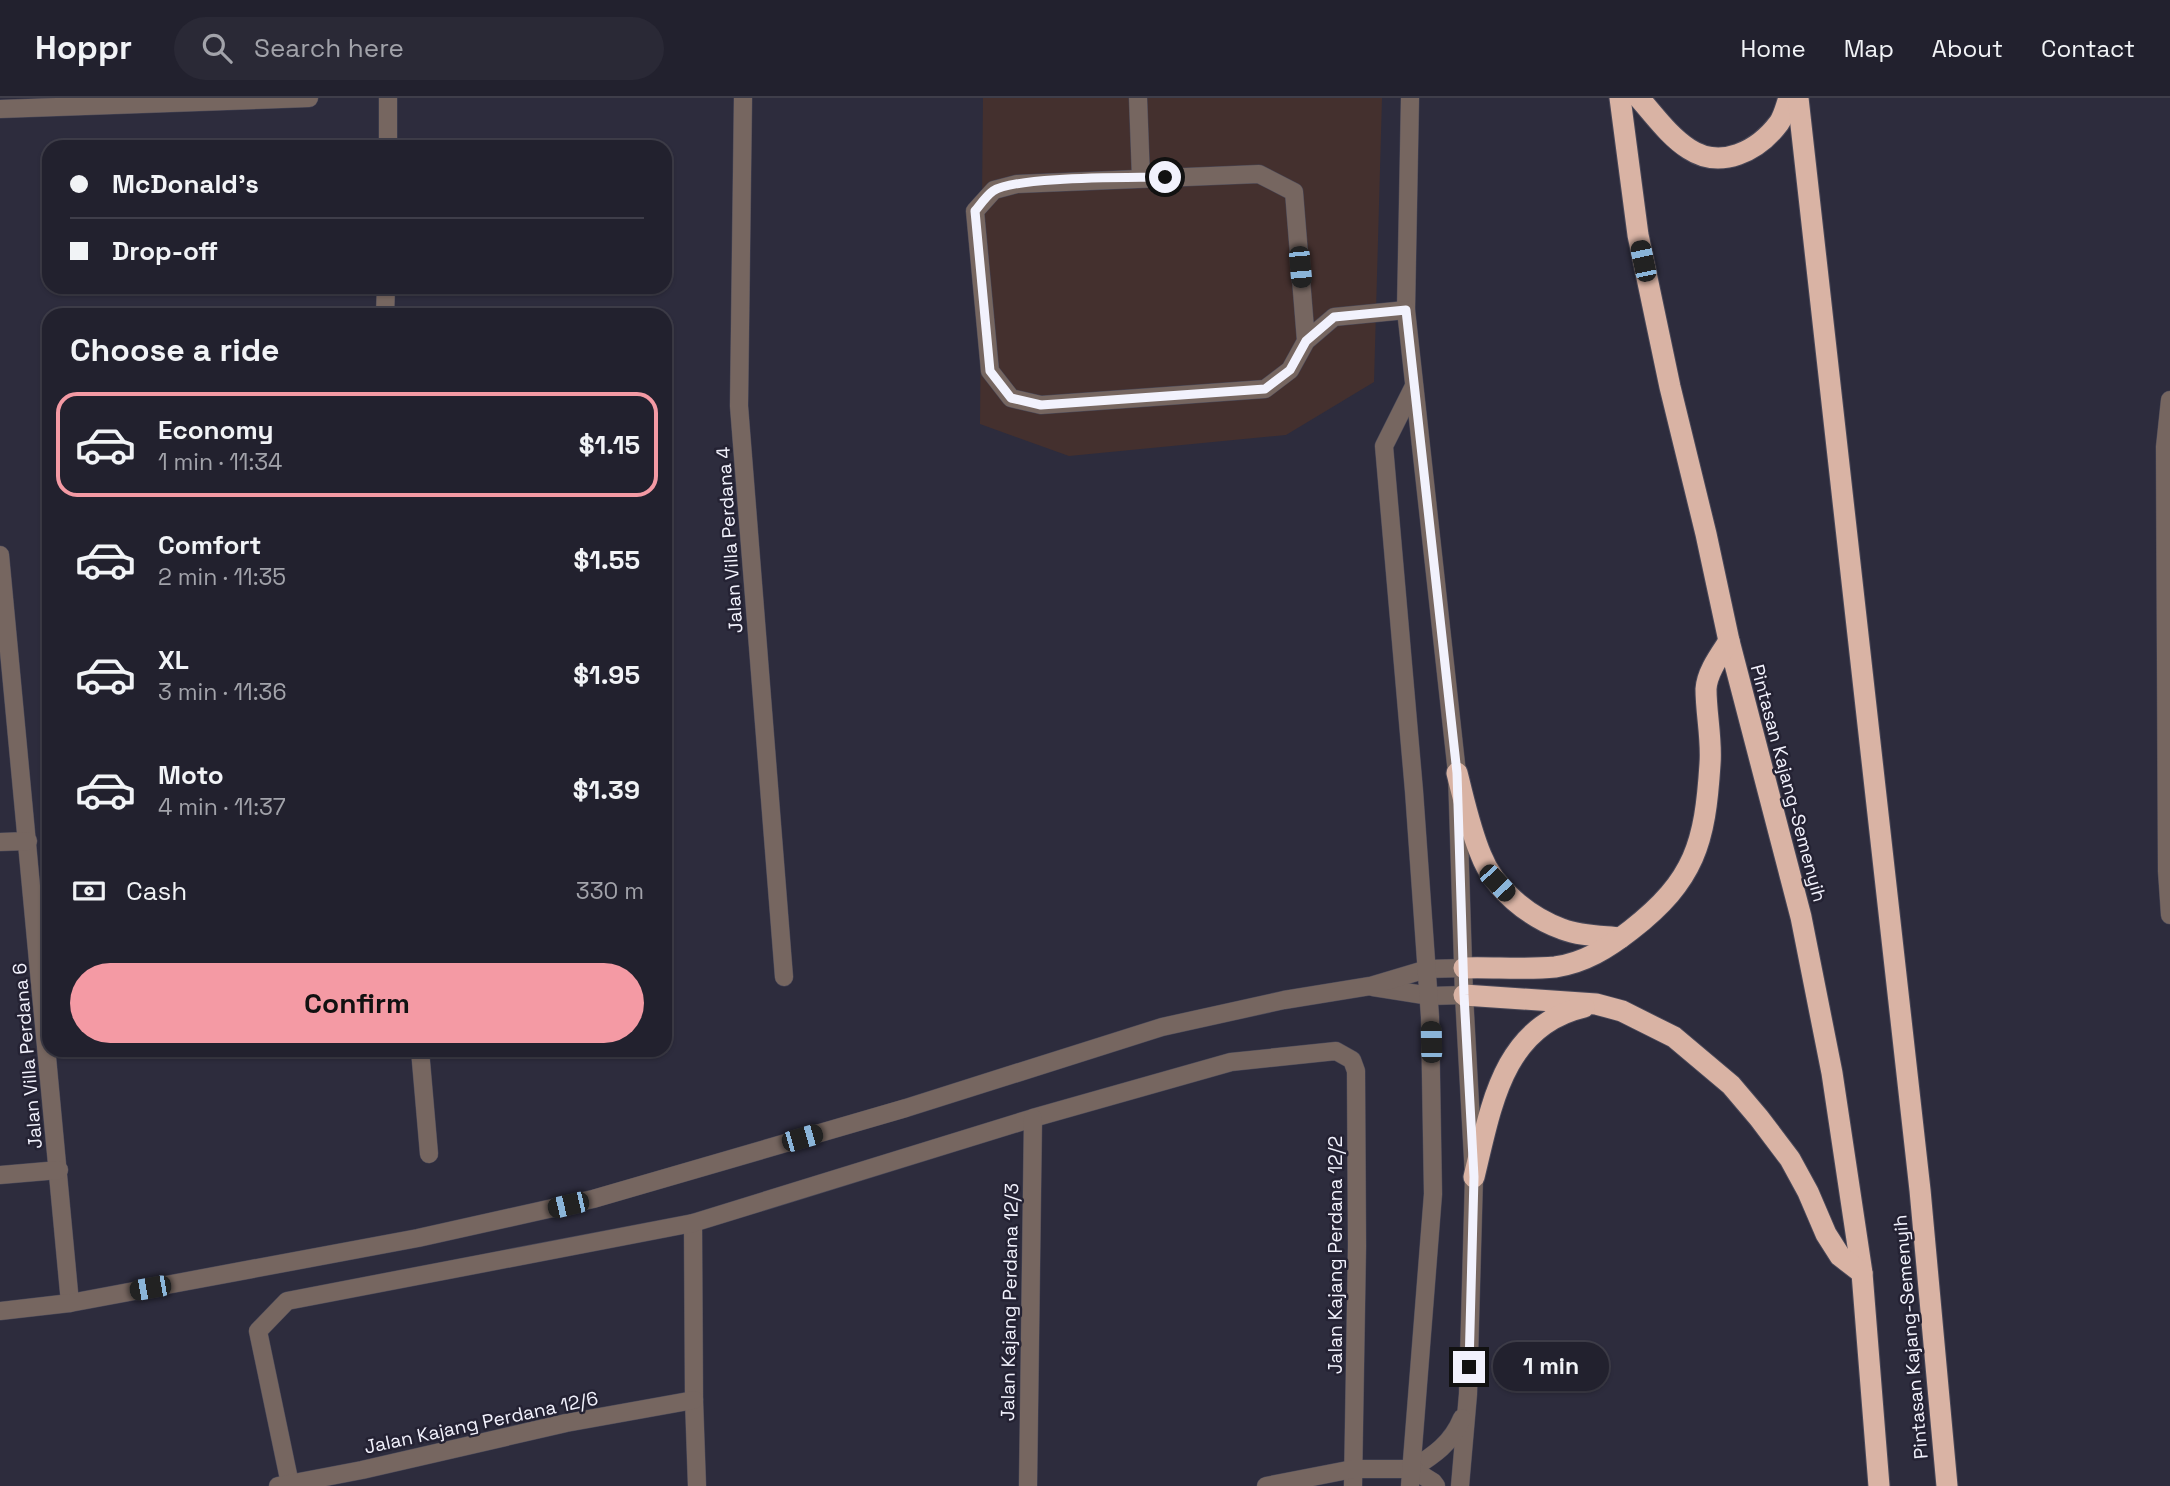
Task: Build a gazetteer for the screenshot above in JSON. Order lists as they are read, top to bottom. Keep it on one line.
{"streets":{"highway":["Pintasan Kajang-Semenyih"],"street":["Jalan Villa Perdana 4","Jalan Villa Perdana 6","Jalan Kajang Perdana 12/2","Jalan Kajang Perdana 12/3","Jalan Kajang Perdana 12/6"]},"crossings":[["Jalan Kajang Perdana 12/2","Jalan Kajang Perdana 12/3"]],"page":{"header":"Hoppr","search":"Search here","nav":["Home","Map","About","Contact"],"banner":["McDonald's","Drop-off"],"heading":"Choose a ride","list":[{"name":"Economy","note":"1 min · 11:34","value":"$1.15"},{"name":"Comfort","note":"2 min · 11:35","value":"$1.55"},{"name":"XL","note":"3 min · 11:36","value":"$1.95"},{"name":"Moto","note":"4 min · 11:37","value":"$1.39"}],"pay":["Cash","330 m"],"buttons":"Confirm","bubble":"1 min"}}
